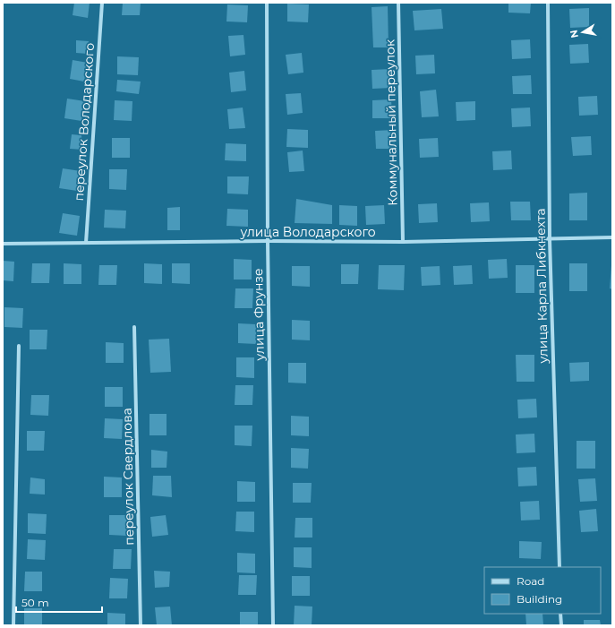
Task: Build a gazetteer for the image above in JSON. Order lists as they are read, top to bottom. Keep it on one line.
{"streets":{"street":["переулок Володарского","Коммунальный переулок","улица Володарского","улица Карла Либкнехта","улица Фрунзе","переулок Свердлова"]},"crossings":[["переулок Володарского","улица Володарского"],["Коммунальный переулок","улица Володарского"],["улица Володарского","улица Карла Либкнехта"],["улица Володарского","улица Фрунзе"]],"legend":["Road","Building"],"scale_bar":"50 m","north":"left"}
